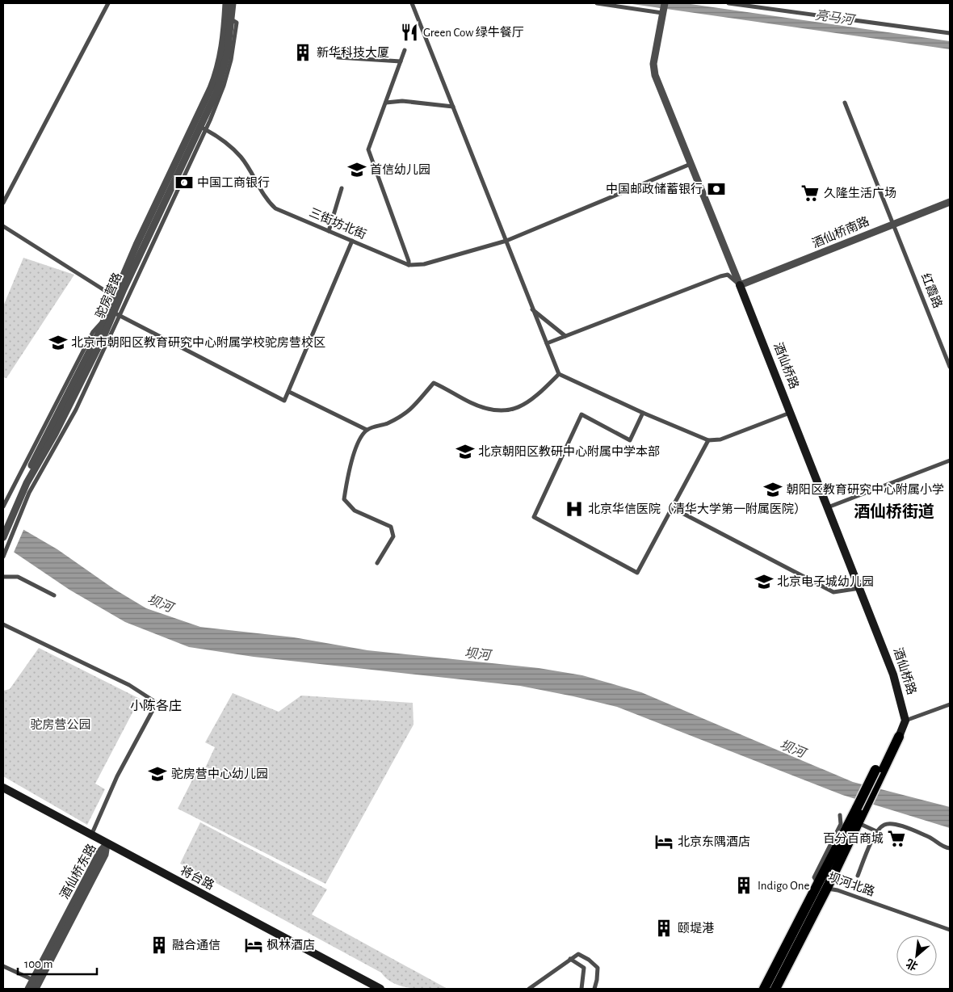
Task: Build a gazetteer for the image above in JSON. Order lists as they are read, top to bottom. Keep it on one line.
{"streets":{"main road":["酒仙桥路","将台路"],"street":["三街坊北街","酒仙桥南路","红霞路","驼房营路","酒仙桥东路","坝河北路"]},"crossings":[["三街坊北街","驼房营路"],["三街坊北街","酒仙桥路"],["酒仙桥南路","红霞路"],["酒仙桥南路","酒仙桥路"],["酒仙桥东路","将台路"]],"districts":["酒仙桥街道","小陈各庄"],"water":["亮马河","坝河"],"parks":["驼房营公园"],"places":{"restaurant":["Green Cow 绿牛餐厅"],"building":["新华科技大厦","Indigo One","颐堤港","融合通信"],"school or university":["首信幼儿园","北京市朝阳区教育研究中心附属学校驼房营校区","北京朝阳区教研中心附属中学本部","朝阳区教育研究中心附属小学","北京电子城幼儿园","驼房营中心幼儿园"],"bank":["中国工商银行","中国邮政储蓄银行"],"supermarket":["久隆生活广场","百分百商城"],"hospital":["北京华信医院（清华大学第一附属医院）"],"hotel":["北京东隅酒店","枫林酒店"]},"scale_bar":"100 m","north":"bottom left"}
